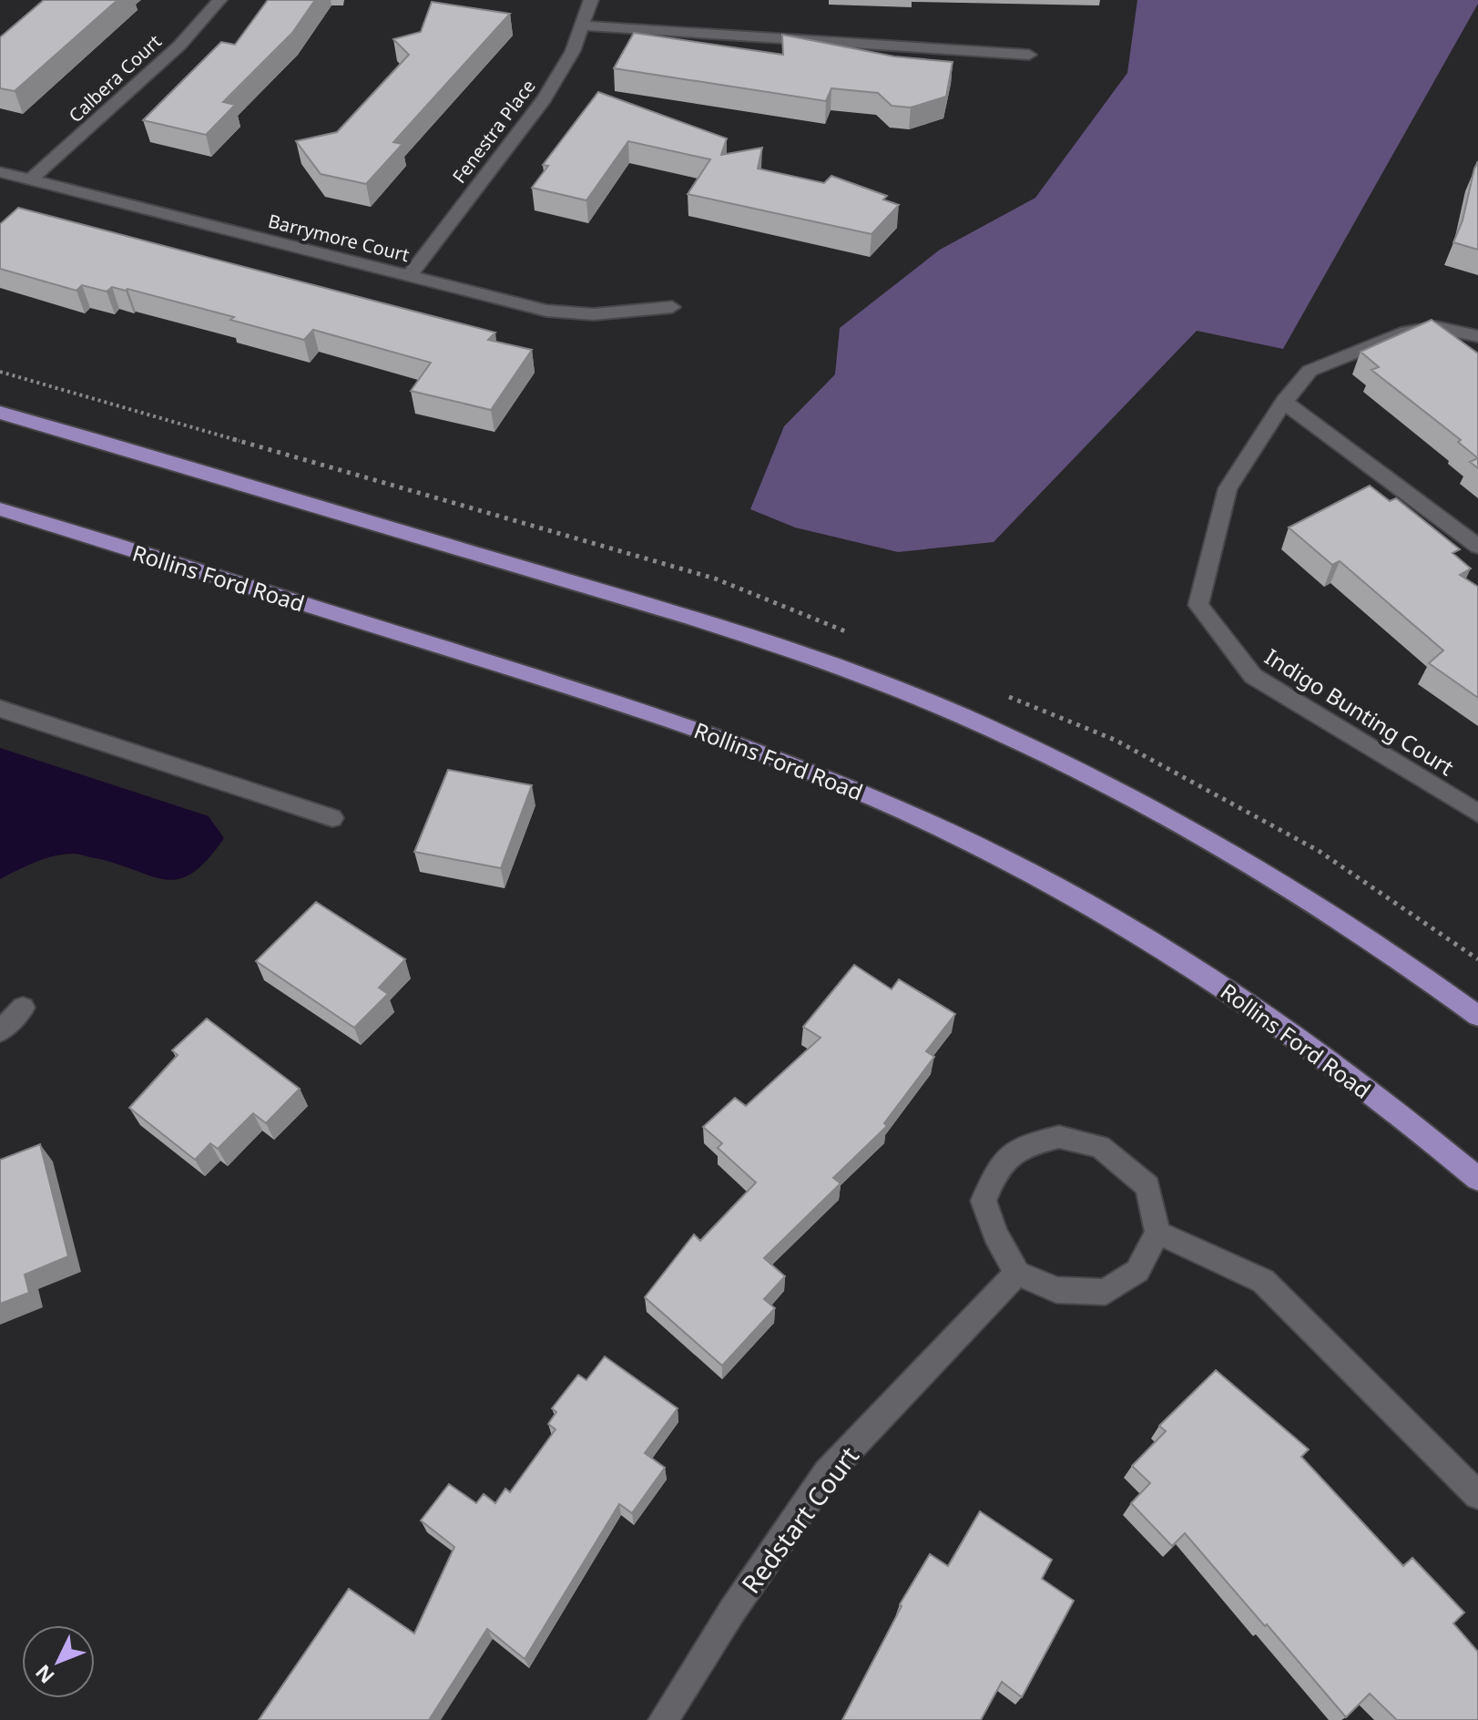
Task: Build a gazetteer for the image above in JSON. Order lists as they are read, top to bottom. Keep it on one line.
{"streets":{"main road":["Rollins Ford Road"],"street":["Calbera Court","Fenestra Place","Barrymore Court","Indigo Bunting Court","Redstart Court"]},"crossings":[["Calbera Court","Barrymore Court"],["Fenestra Place","Barrymore Court"]],"north":"bottom left"}
